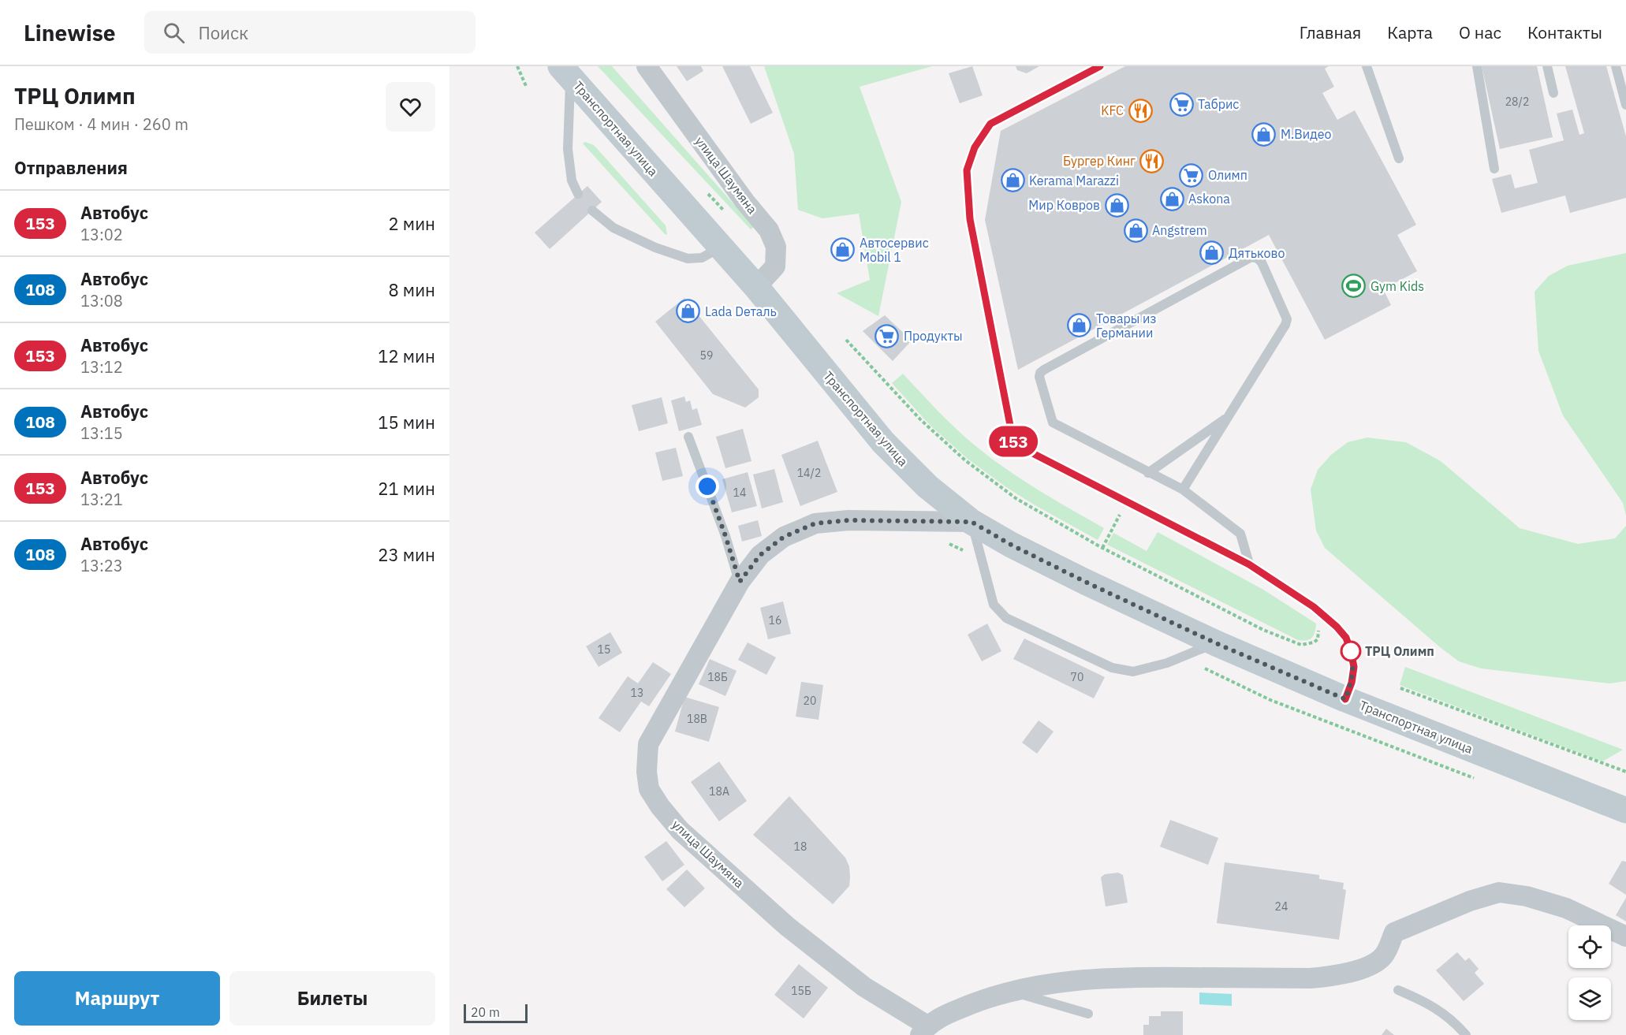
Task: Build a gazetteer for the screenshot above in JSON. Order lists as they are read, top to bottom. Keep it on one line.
{"streets":{"main road":["Транспортная улица"],"street":["улица Шаумяна"]},"crossings":[["Транспортная улица","улица Шаумяна"]],"places":{"supermarket":["Табрис","Олимп","Продукты"],"restaurant":["KFC","Бургер Кинг"],"shop":["М.Видео","Kerama Marazzi","Askona","Мир Ковров","Angstrem","Автосервис Mobil 1","Дятьково","Lada Dеталь","Товары из Германии"],"sports":["Gym Kids"],"other":["ТРЦ Олимп"]},"lines":["bus line 153"],"house_numbers":["28/2","59","14/2","14","16","15","18Б","70","13","20","18В","18А","18","24","15Б"],"scale_bar":"20 m","page":{"header":"Linewise","search":"Поиск","nav":["Главная","Карта","О нас","Контакты"],"heading":[["ТРЦ Олимп","Пешком · 4 мин · 260 m"],"Отправления"],"on_map":"153","list":[{"mark":"153","name":"Автобус","note":"13:02","value":"2 мин"},{"mark":"108","name":"Автобус","note":"13:08","value":"8 мин"},{"mark":"153","name":"Автобус","note":"13:12","value":"12 мин"},{"mark":"108","name":"Автобус","note":"13:15","value":"15 мин"},{"mark":"153","name":"Автобус","note":"13:21","value":"21 мин"},{"mark":"108","name":"Автобус","note":"13:23","value":"23 мин"}],"buttons":["Маршрут","Билеты"],"scale":"20 m"}}
